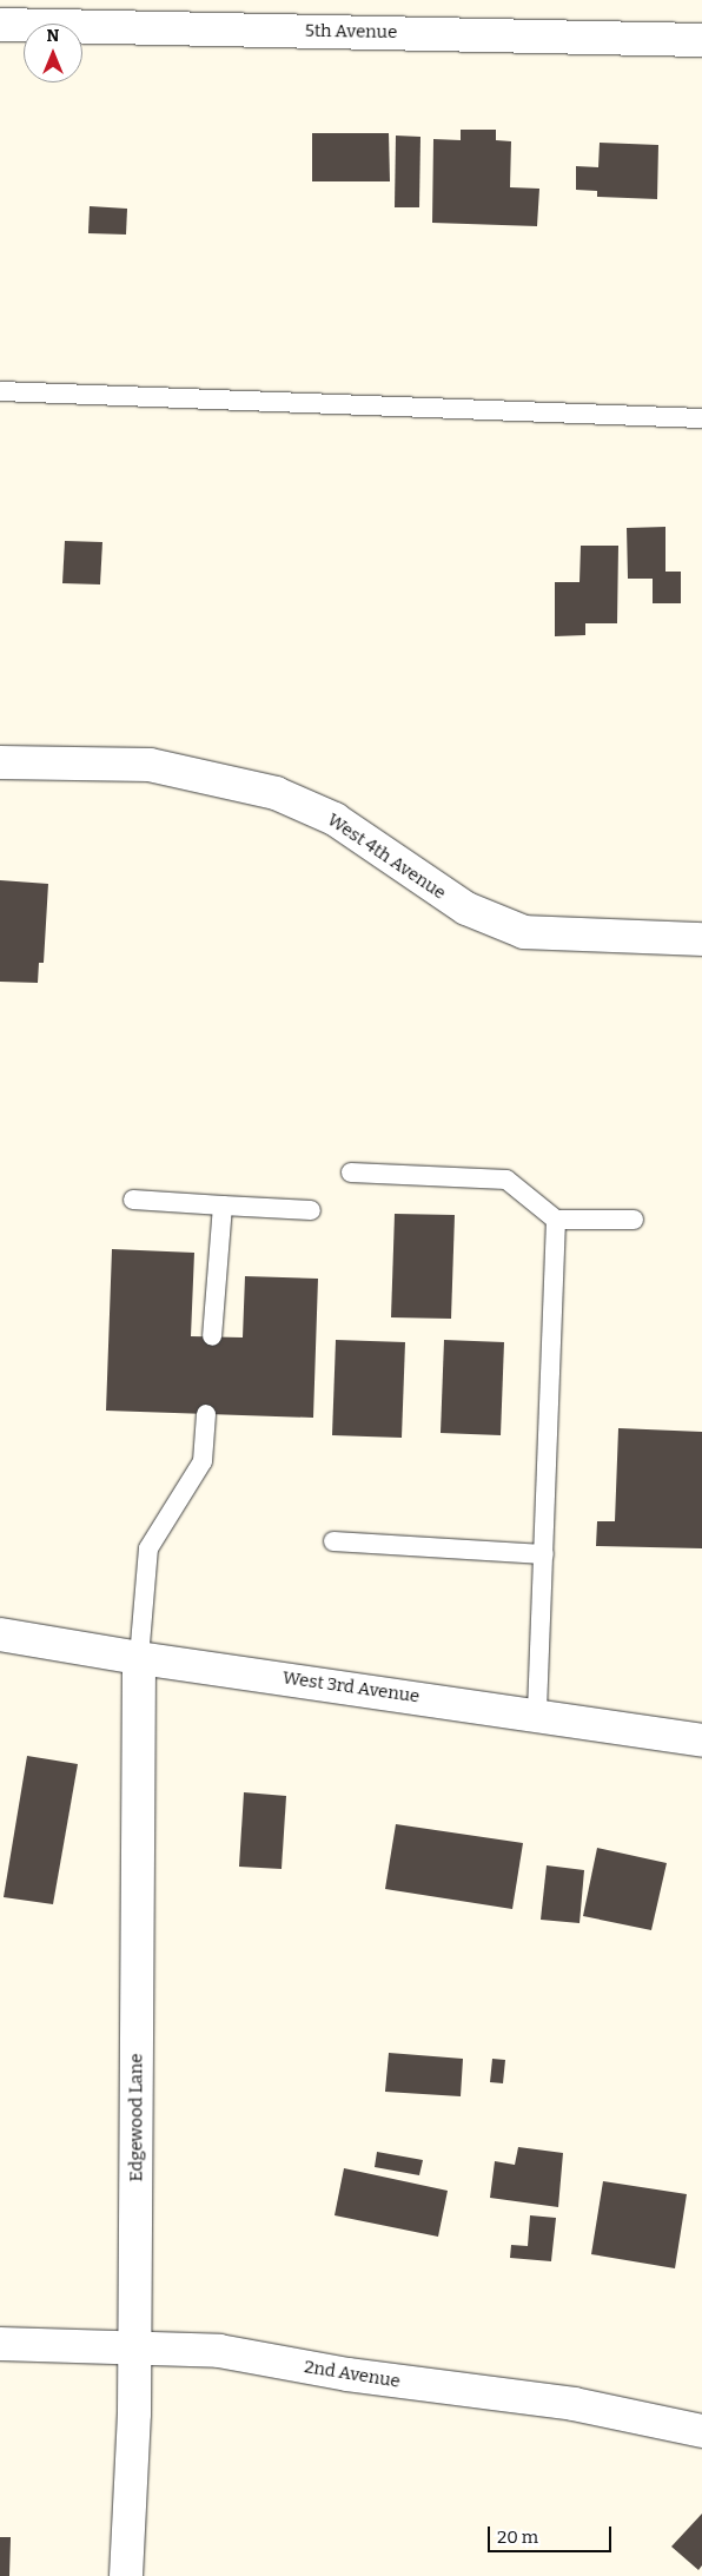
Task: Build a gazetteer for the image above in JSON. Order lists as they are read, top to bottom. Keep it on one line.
{"streets":{"street":["5th Avenue","West 4th Avenue","West 3rd Avenue","Edgewood Lane","2nd Avenue"]},"crossings":[["West 3rd Avenue","Edgewood Lane"],["Edgewood Lane","2nd Avenue"]],"scale_bar":"20 m","north":"top"}
